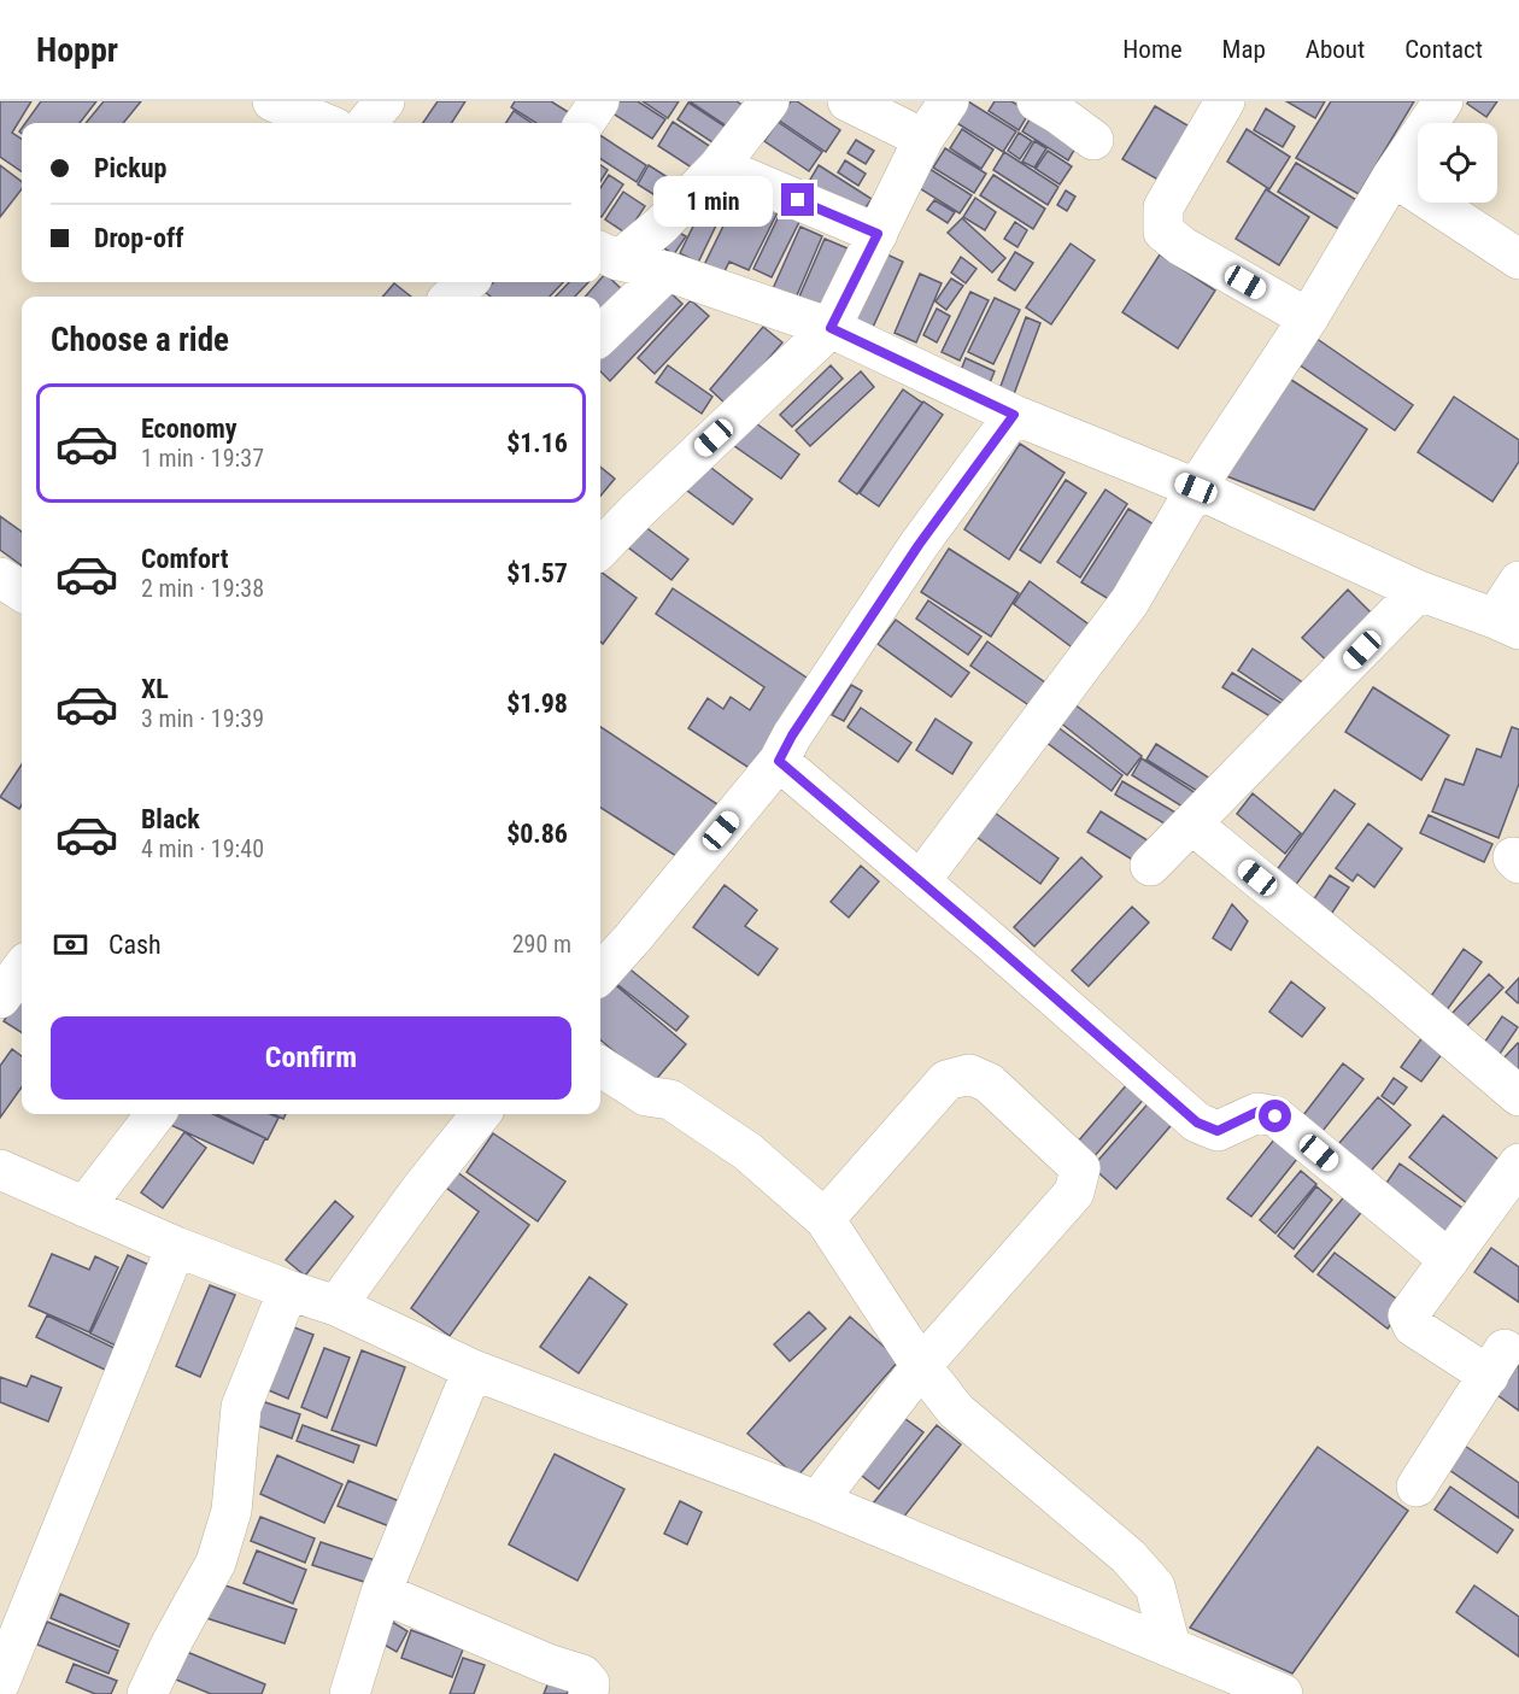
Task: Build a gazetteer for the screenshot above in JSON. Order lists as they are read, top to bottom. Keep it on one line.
{"page":{"header":"Hoppr","nav":["Home","Map","About","Contact"],"banner":["Pickup","Drop-off"],"bubble":"1 min","heading":"Choose a ride","list":[{"name":"Economy","note":"1 min · 19:37","value":"$1.16"},{"name":"Comfort","note":"2 min · 19:38","value":"$1.57"},{"name":"XL","note":"3 min · 19:39","value":"$1.98"},{"name":"Black","note":"4 min · 19:40","value":"$0.86"}],"pay":["Cash","290 m"],"buttons":"Confirm"}}
